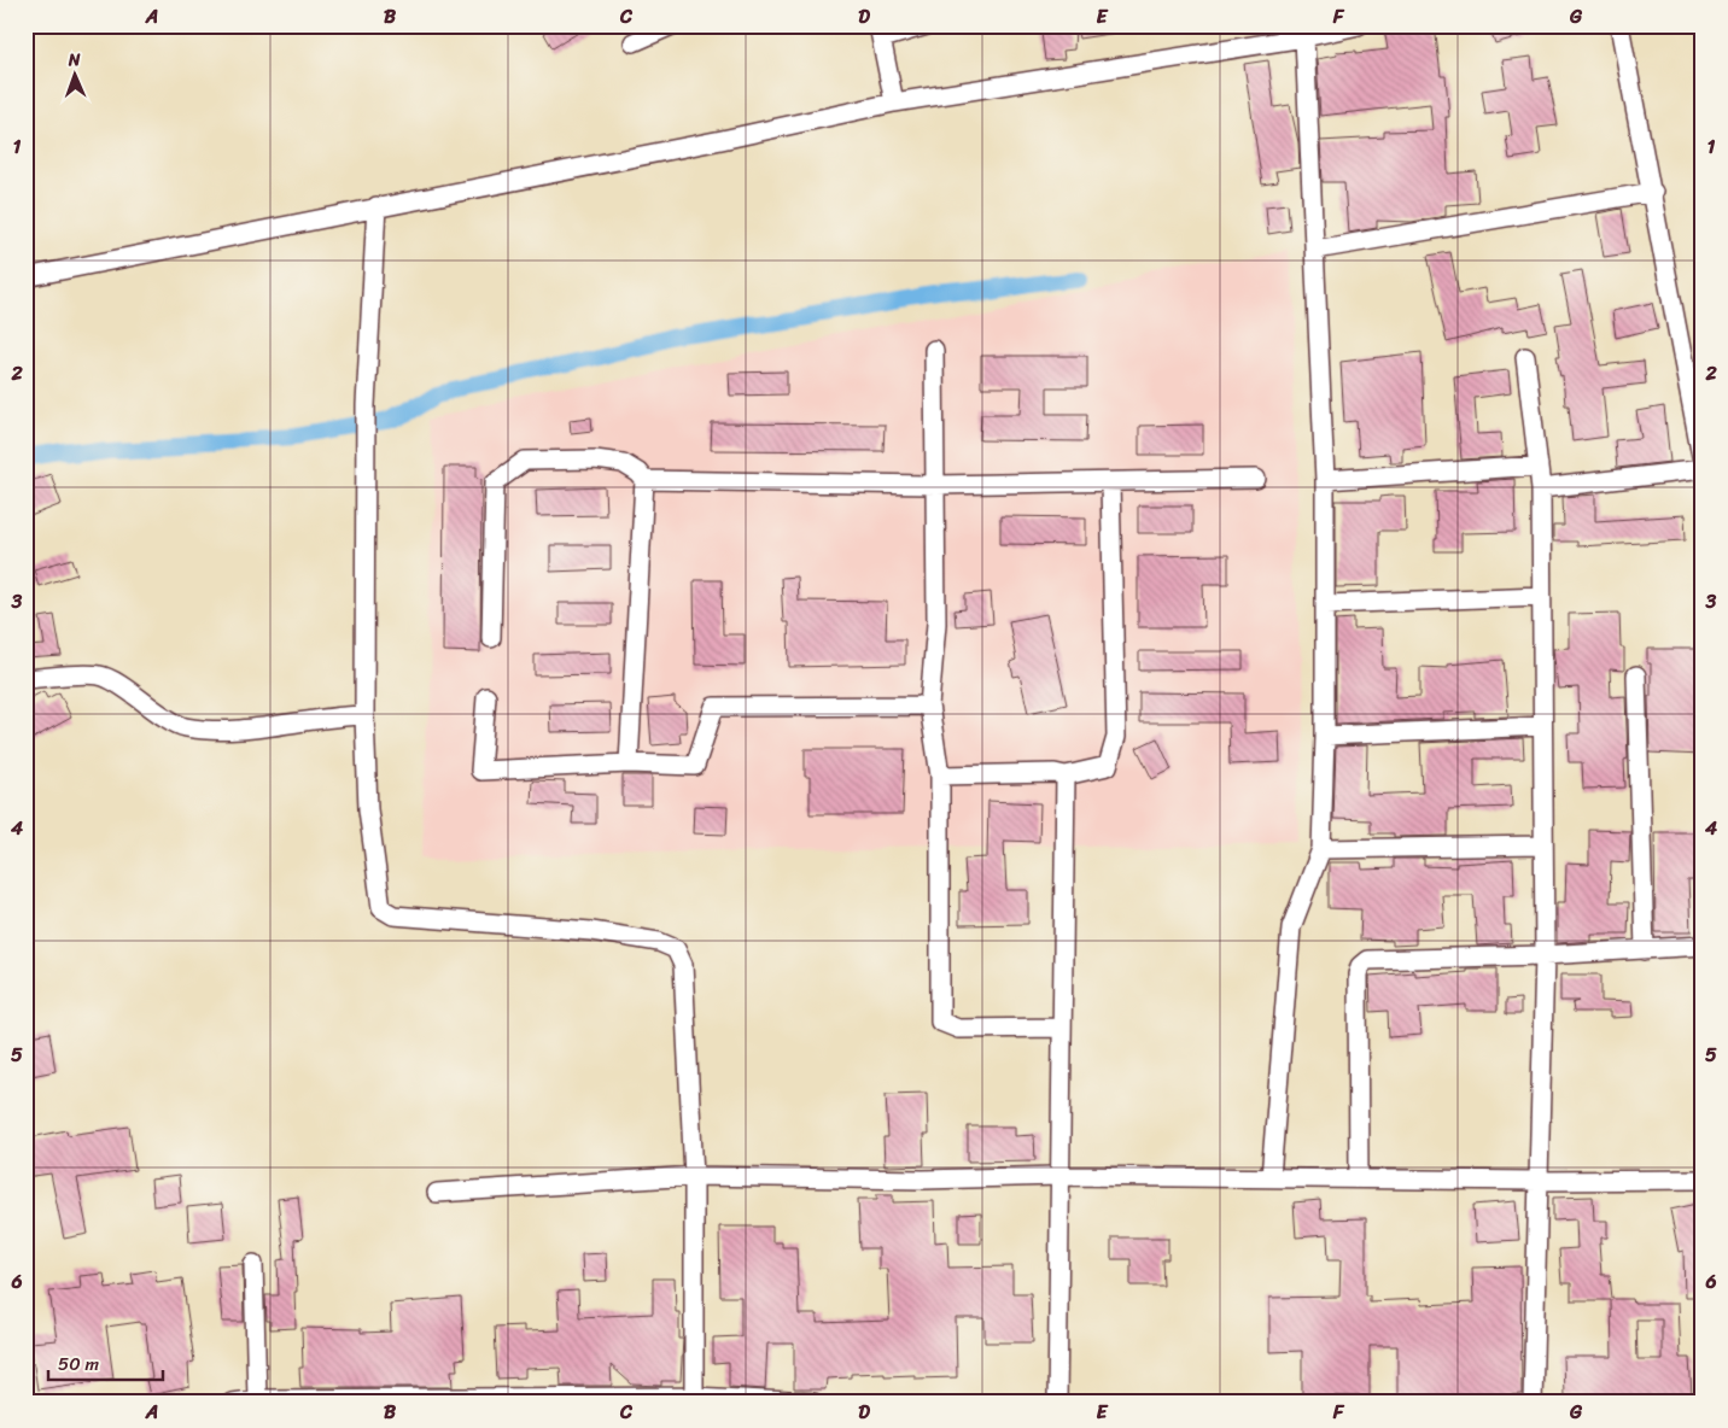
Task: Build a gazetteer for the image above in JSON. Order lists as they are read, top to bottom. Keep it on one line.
{"scale_bar":"50 m","north":"top","grid":{"columns":["A","B","C","D","E","F","G"],"rows":["1","2","3","4","5","6"]}}
